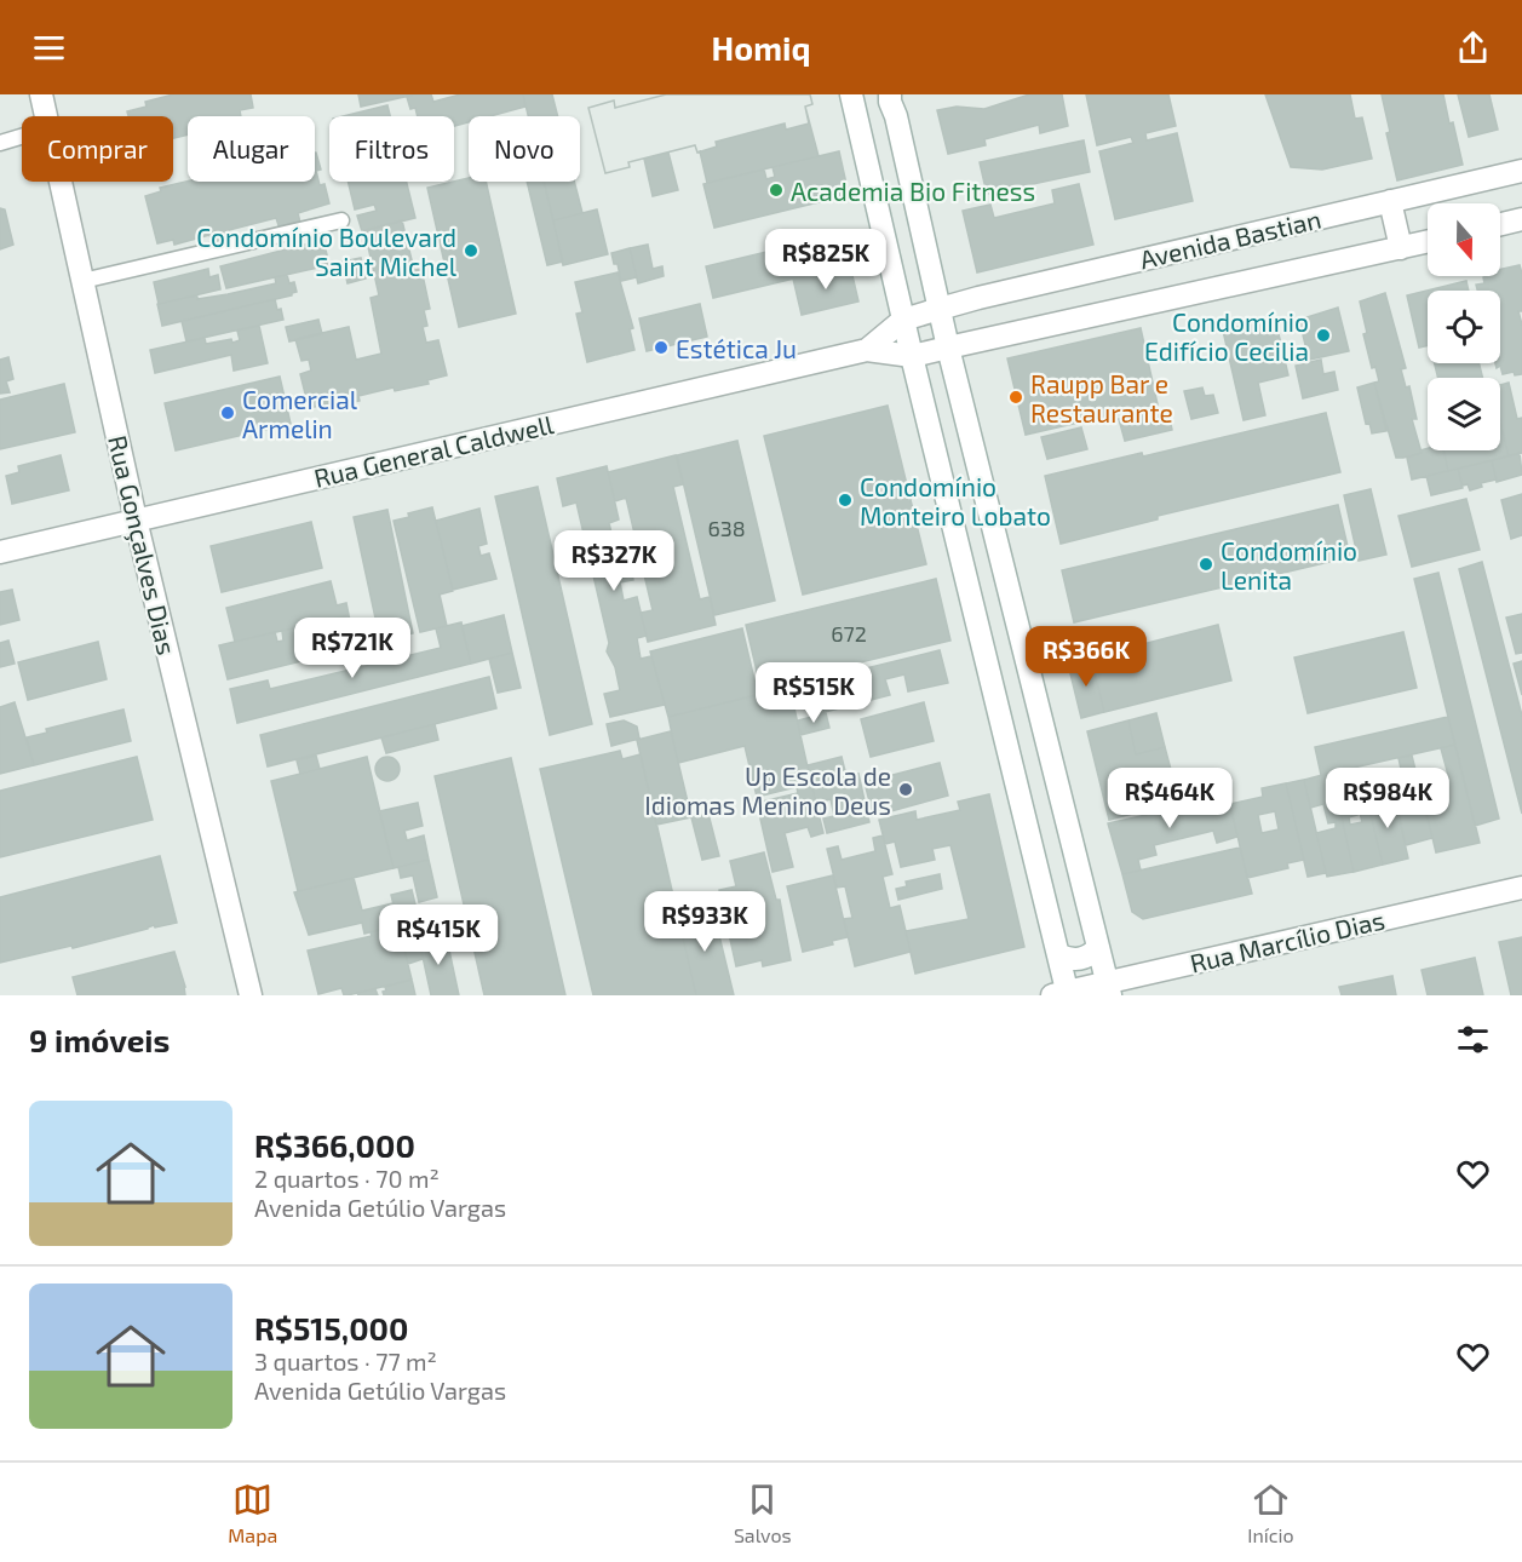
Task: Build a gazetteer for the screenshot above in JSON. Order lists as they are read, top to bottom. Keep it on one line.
{"streets":{"street":["Avenida Bastian","Rua General Caldwell","Rua Gonçalves Dias","Rua Marcílio Dias"]},"crossings":[["Avenida Bastian","Rua General Caldwell"],["Rua General Caldwell","Rua Gonçalves Dias"]],"places":["Academia Bio Fitness","Condomínio Boulevard Saint Michel","Condomínio Edifício Cecilia","Estética Ju","Raupp Bar e Restaurante","Comercial Armelin","Condomínio Monteiro Lobato","Condomínio Lenita","Up Escola de Idiomas Menino Deus"],"house_numbers":["638","672"],"north":"bottom","page":{"header":"Homiq","chip":["Comprar","Alugar","Filtros","Novo"],"price":["R$825K","R$327K","R$721K","R$366K","R$515K","R$464K","R$984K","R$933K","R$415K"],"heading":"9 imóveis","list":[{"name":"R$366,000","note":"2 quartos · 70 m² · Avenida Getúlio Vargas"},{"name":"R$515,000","note":"3 quartos · 77 m² · Avenida Getúlio Vargas"}],"tabs":["Mapa","Salvos","Início"]}}
